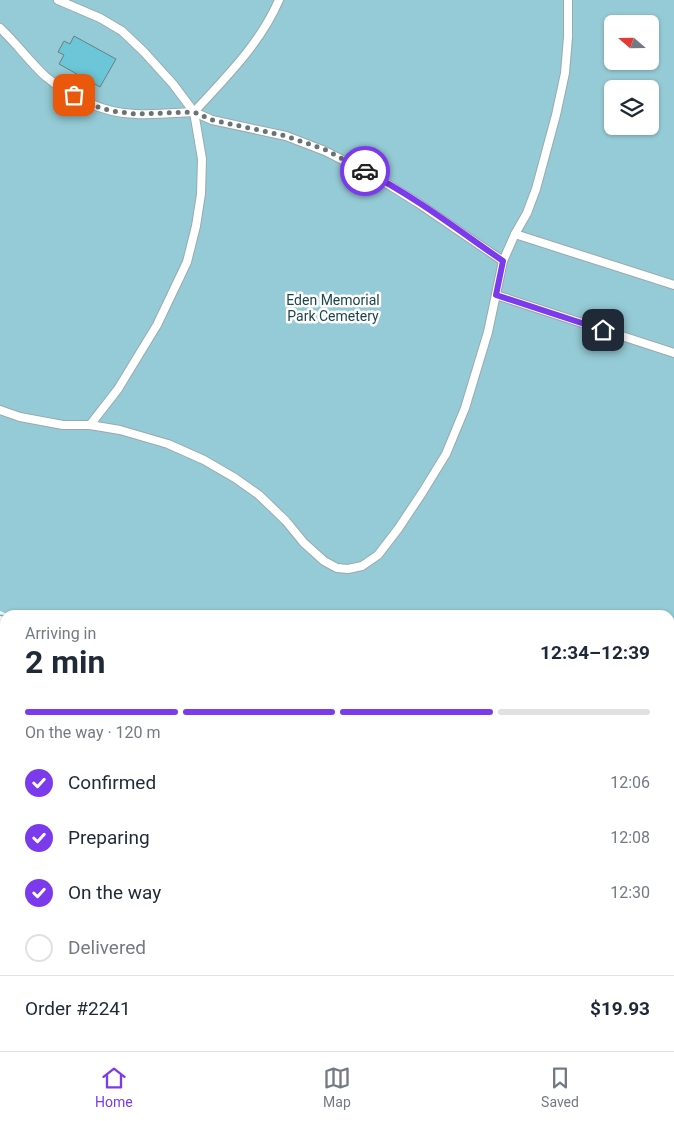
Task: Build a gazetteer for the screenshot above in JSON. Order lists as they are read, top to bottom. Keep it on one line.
{"parks":["Eden Memorial Park Cemetery"],"north":"left","page":{"heading":["2 min","Arriving in","12:34–12:39"],"panel":["Order #2241","$19.93"],"bar":"On the way · 120 m","list":[["Confirmed","12:06"],["Preparing","12:08"],["On the way","12:30"],"Delivered"],"tabs":["Home","Map","Saved"]}}
